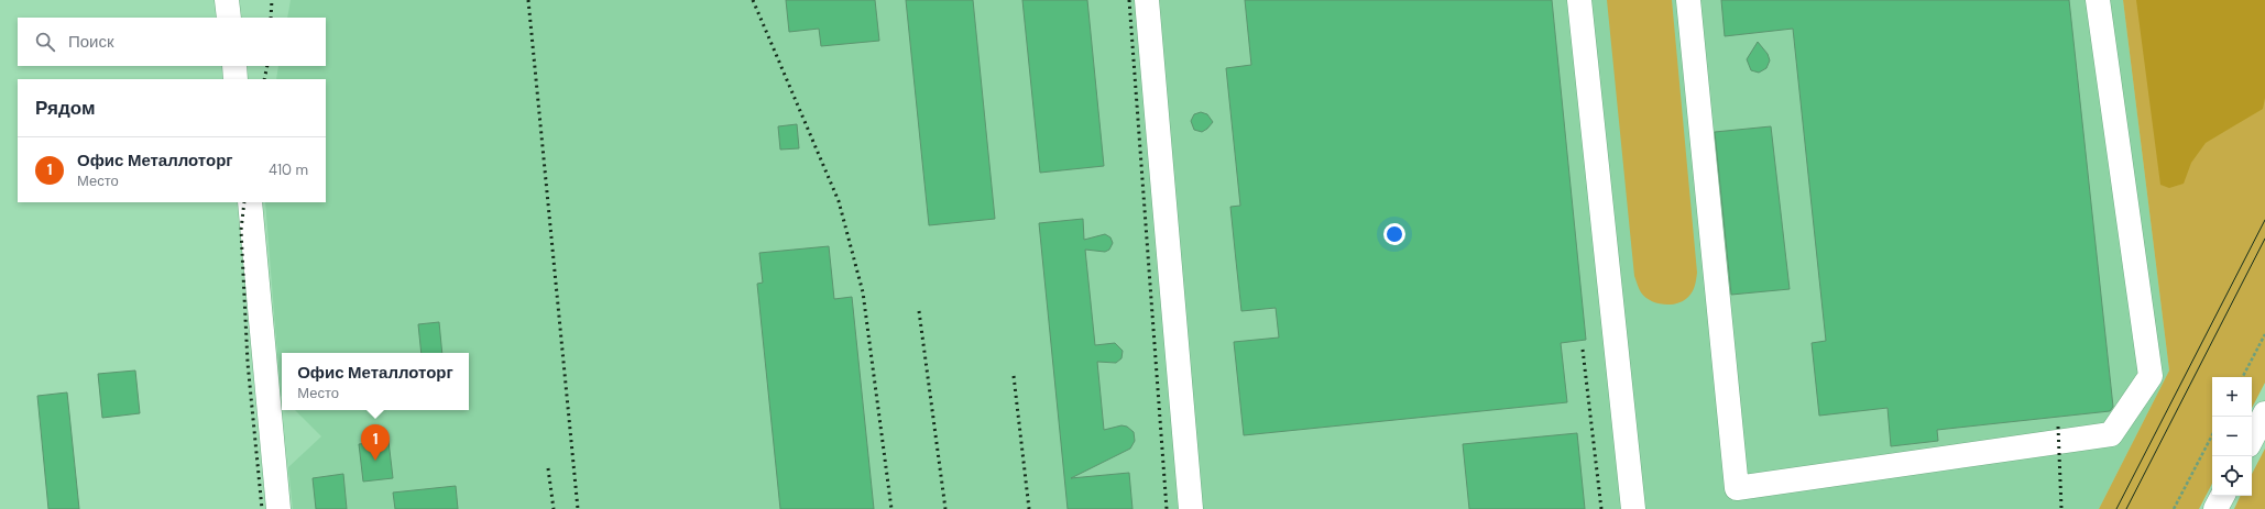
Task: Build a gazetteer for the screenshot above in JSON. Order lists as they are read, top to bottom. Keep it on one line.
{"page":{"search":"Поиск","heading":"Рядом","list":[{"mark":"1","name":"Офис Металлоторг","note":"Место","value":"410 m"}],"popup":["Офис Металлоторг","Место"],"map_buttons":["+","−"],"pins":"1"}}
